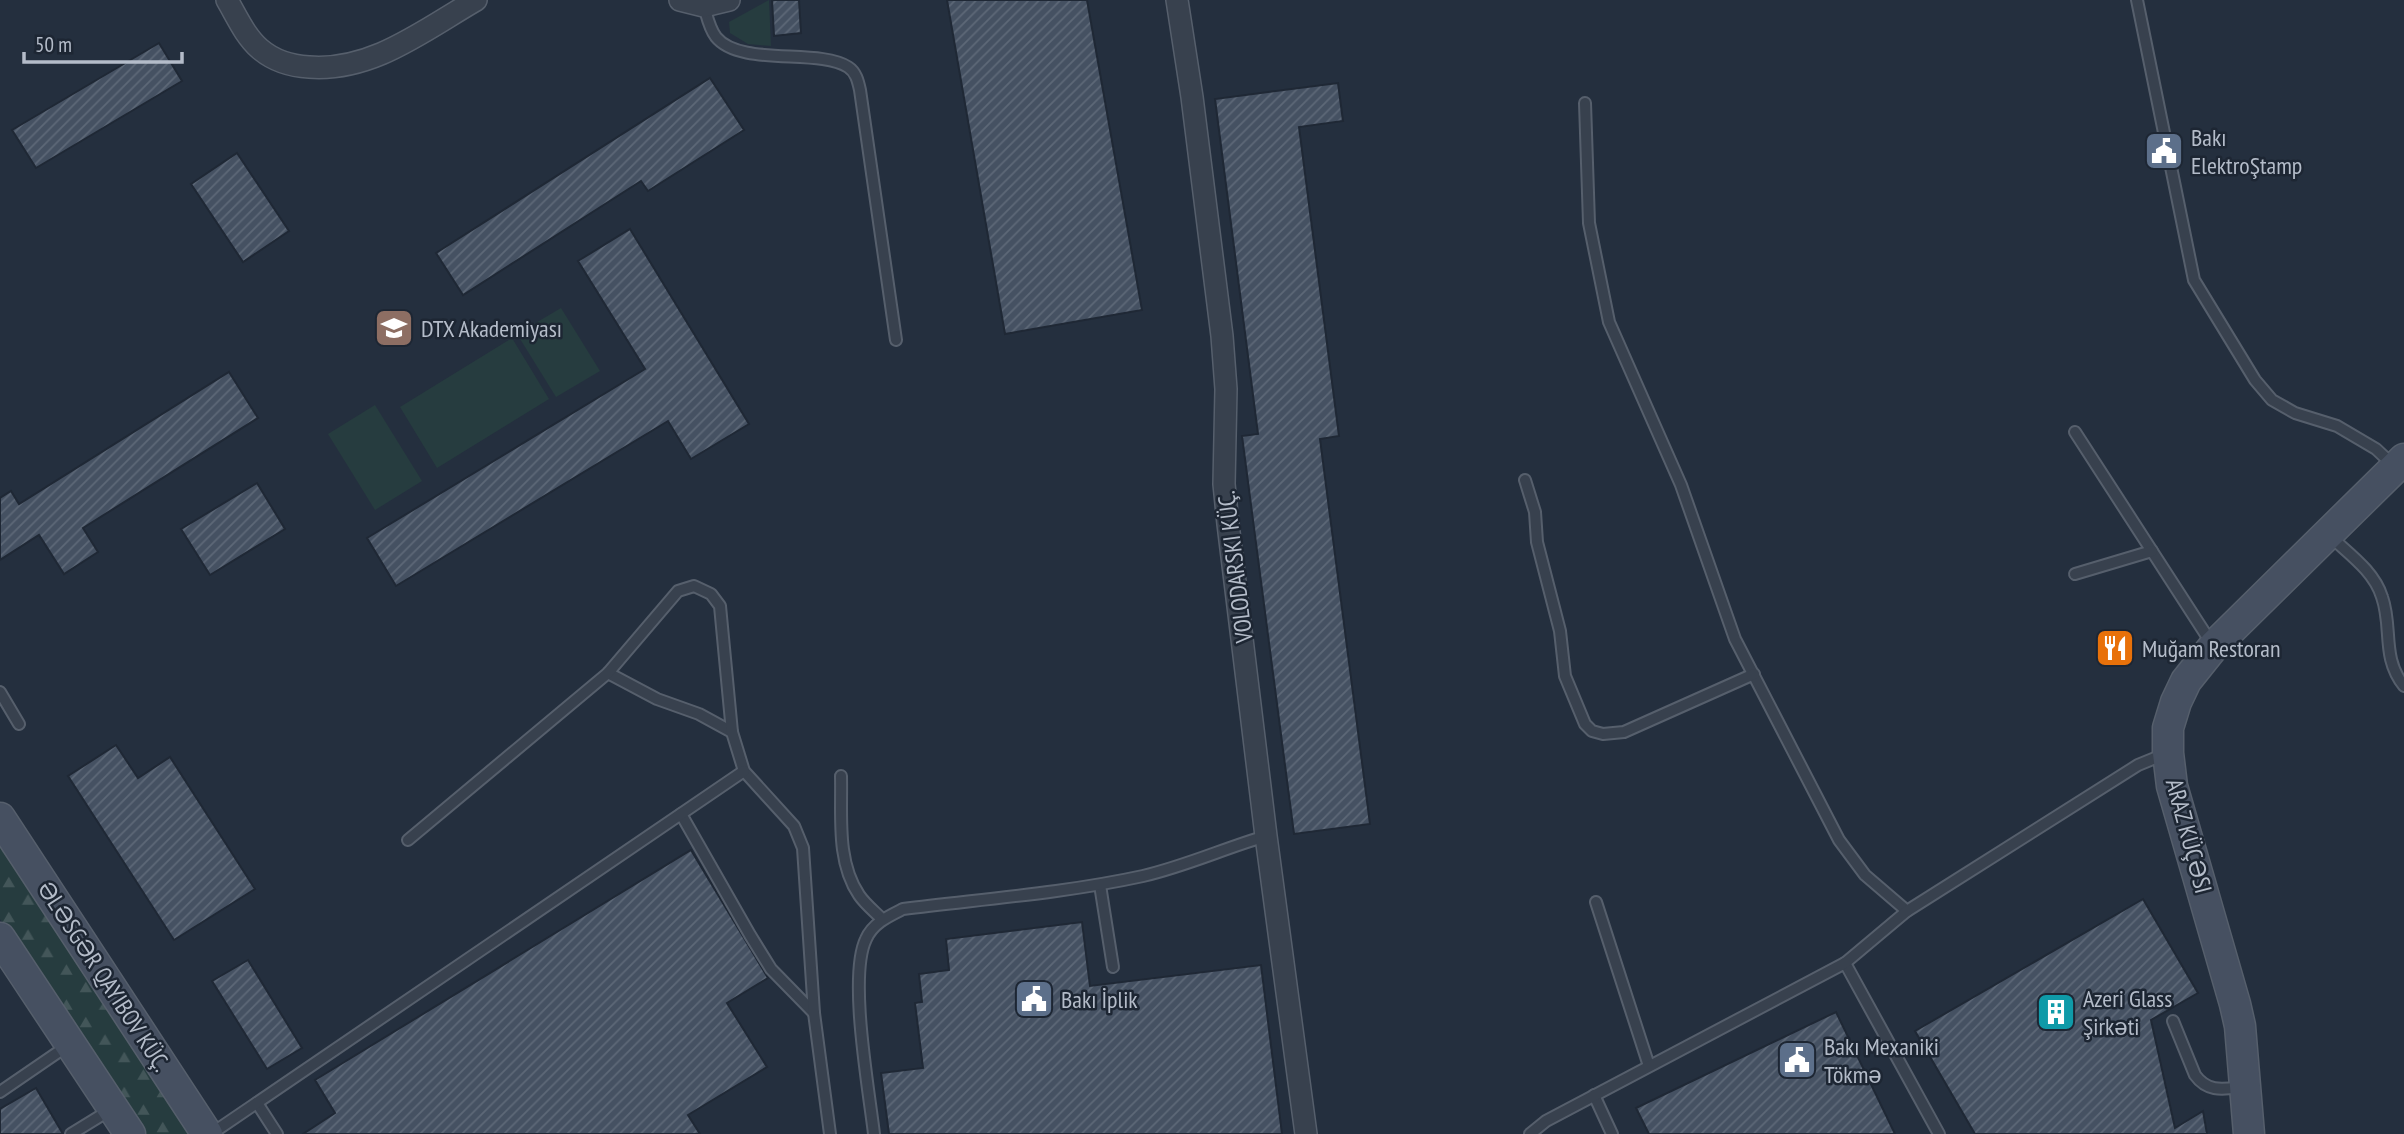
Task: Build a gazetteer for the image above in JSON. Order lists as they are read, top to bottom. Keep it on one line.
{"streets":{"street":["VOLODARSKI KÜÇ.","ARAZ KÜÇƏSI"]},"places":{"public building":["Bakı ElektroŞtamp","Bakı İplik","Bakı Mexaniki Tökmə"],"school or university":["DTX Akademiyası"],"restaurant":["Muğam Restoran"],"building":["Azeri Glass Şirkəti"]},"scale_bar":"50 m"}
